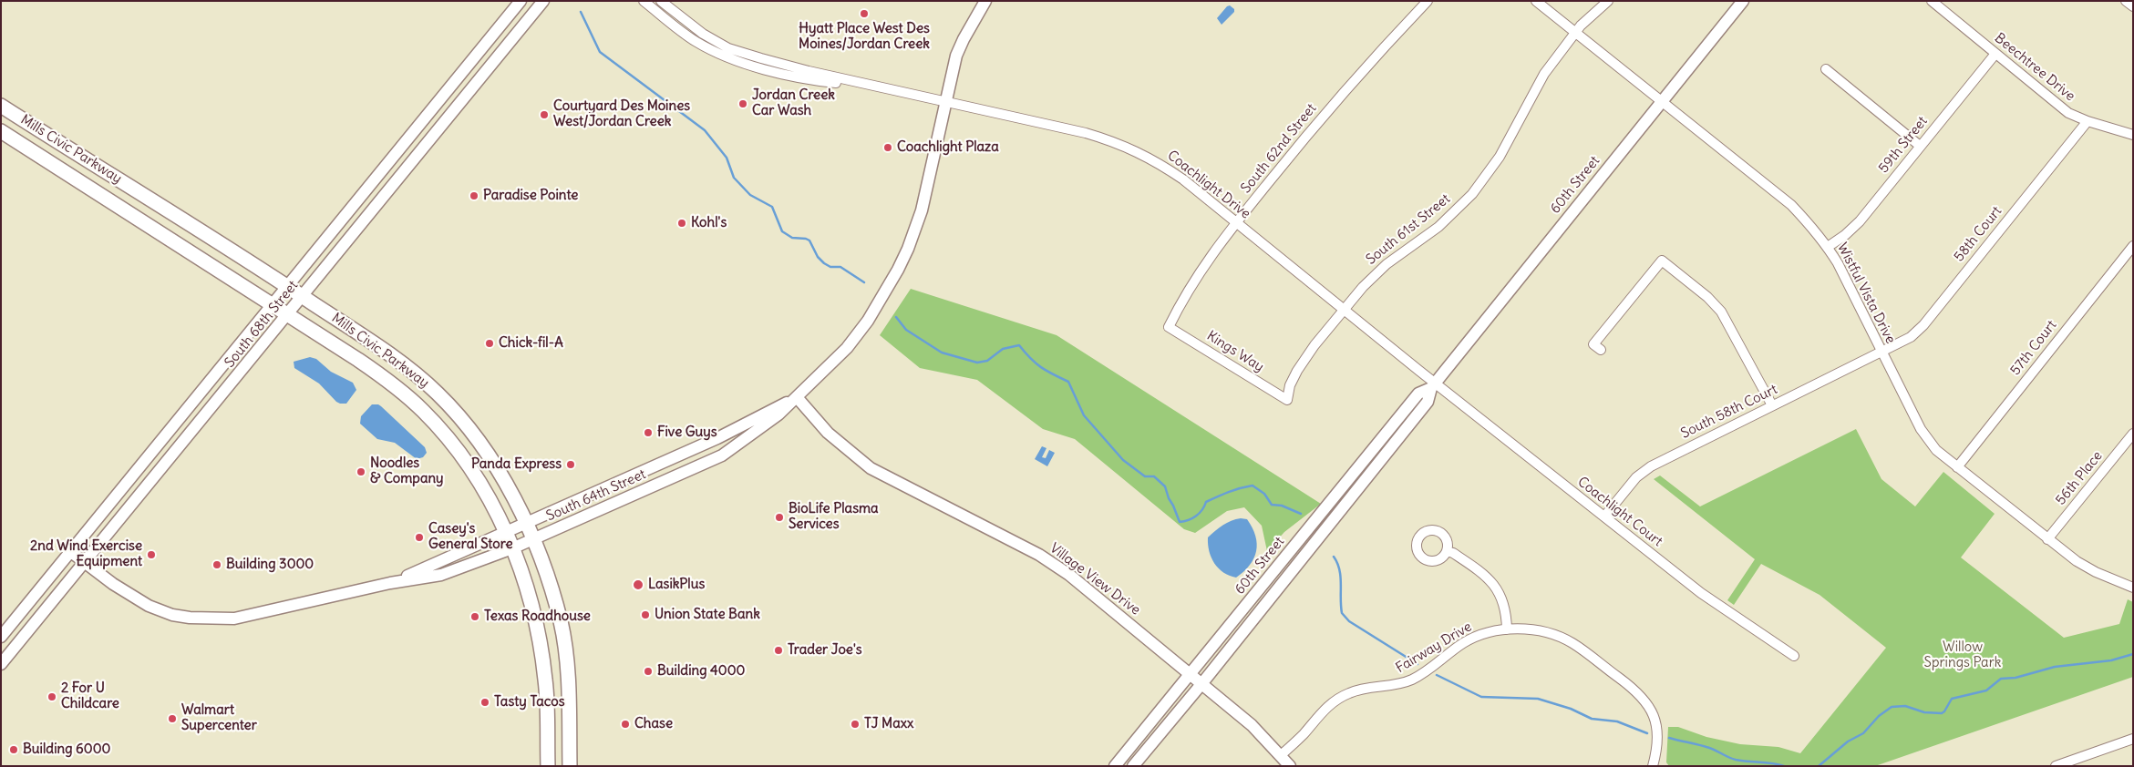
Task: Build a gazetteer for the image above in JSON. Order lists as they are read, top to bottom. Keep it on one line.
{"streets":{"main road":["Mills Civic Parkway"],"street":["Beechtree Drive","59th Street","South 62nd Street","Coachlight Drive","60th Street","South 61st Street","58th Court","Wistful Vista Drive","South 68th Street","57th Court","Kings Way","South 58th Court","56th Place","South 64th Street","Coachlight Court","Village View Drive","Fairway Drive"]},"crossings":[["Beechtree Drive","59th Street"],["Beechtree Drive","58th Court"],["59th Street","Wistful Vista Drive"],["South 62nd Street","Coachlight Drive"],["South 62nd Street","Kings Way"],["Mills Civic Parkway","South 68th Street"],["Mills Civic Parkway","South 64th Street"],["Coachlight Drive","60th Street"],["Coachlight Drive","South 61st Street"],["Coachlight Drive","South 64th Street"],["Coachlight Drive","Coachlight Court"],["60th Street","Wistful Vista Drive"],["60th Street","Coachlight Court"],["60th Street","Village View Drive"],["South 61st Street","Wistful Vista Drive"],["South 61st Street","Kings Way"],["58th Court","Wistful Vista Drive"],["58th Court","South 58th Court"],["Wistful Vista Drive","57th Court"],["Wistful Vista Drive","South 58th Court"],["Wistful Vista Drive","56th Place"],["South 68th Street","South 64th Street"],["South 58th Court","Coachlight Court"],["South 64th Street","Village View Drive"],["Village View Drive","Fairway Drive"]],"parks":["Willow Springs Park"],"places":["Hyatt Place West Des Moines/Jordan Creek","Jordan Creek Car Wash","Courtyard Des Moines West/Jordan Creek","Coachlight Plaza","Paradise Pointe","Kohl's","Chick-fil-A","Five Guys","Panda Express","Noodles & Company","BioLife Plasma Services","Casey's General Store","2nd Wind Exercise Equipment","Building 3000","LasikPlus","Union State Bank","Texas Roadhouse","Trader Joe's","Building 4000","2 For U Childcare","Tasty Tacos","Walmart Supercenter","Chase","TJ Maxx","Building 6000"]}
